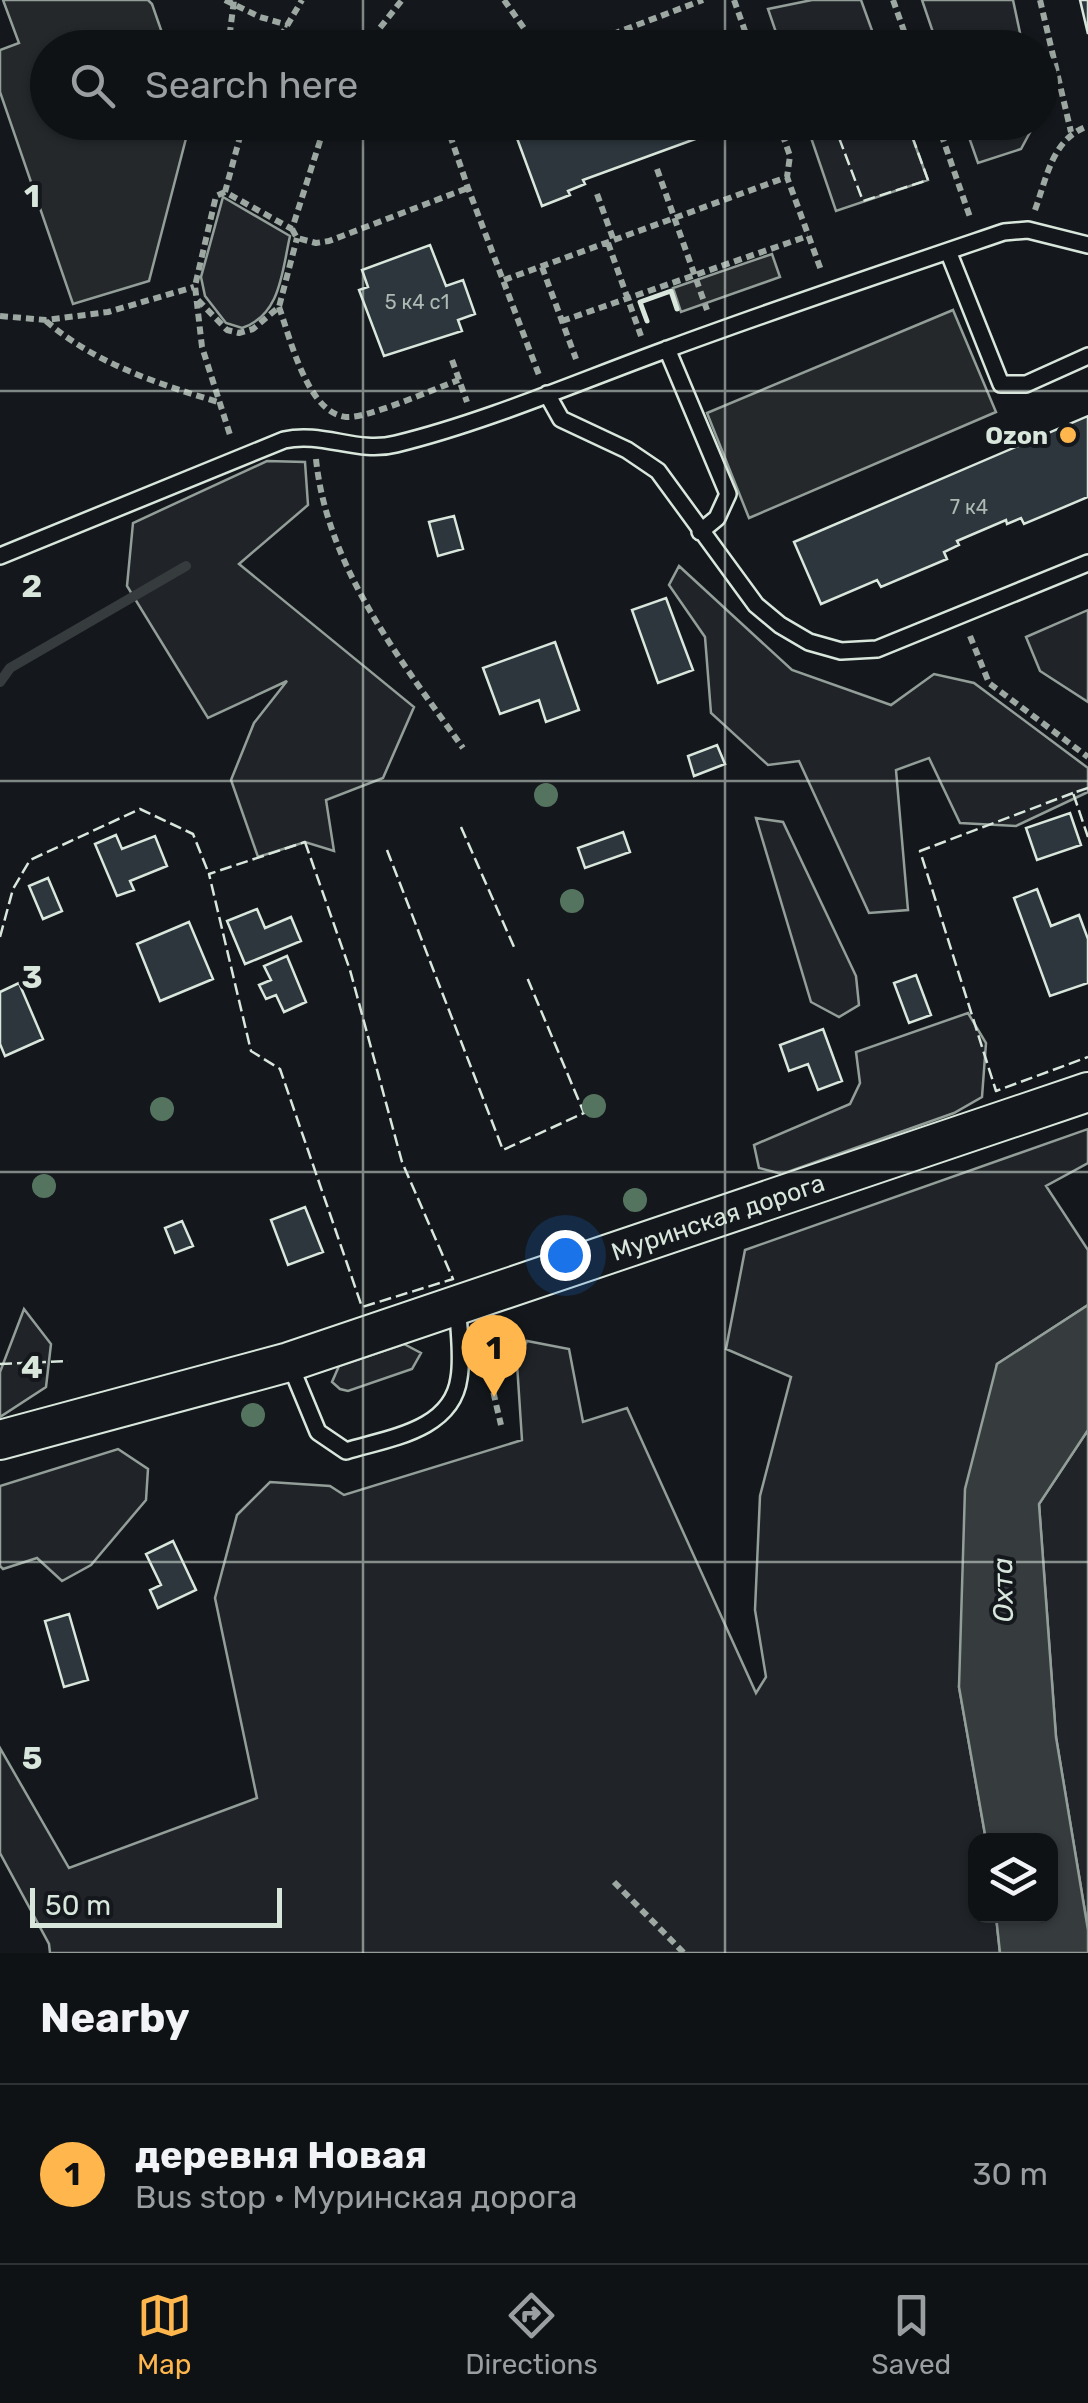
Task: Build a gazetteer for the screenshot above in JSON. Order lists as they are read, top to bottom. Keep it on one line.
{"streets":{"street":["Муринская дорога"]},"water":["Охта"],"places":["Ozon"],"house_numbers":["5 к4 с1","7 к4"],"scale_bar":"50 m","page":{"search":"Search here","pins":"1","scale":"50 m","heading":"Nearby","list":[{"mark":"1","name":"деревня Новая","note":"Bus stop · Муринская дорога","value":"30 m"}],"nav":["Map","Directions","Saved"]},"grid":{"rows":["1","2","3","4","5"]}}
